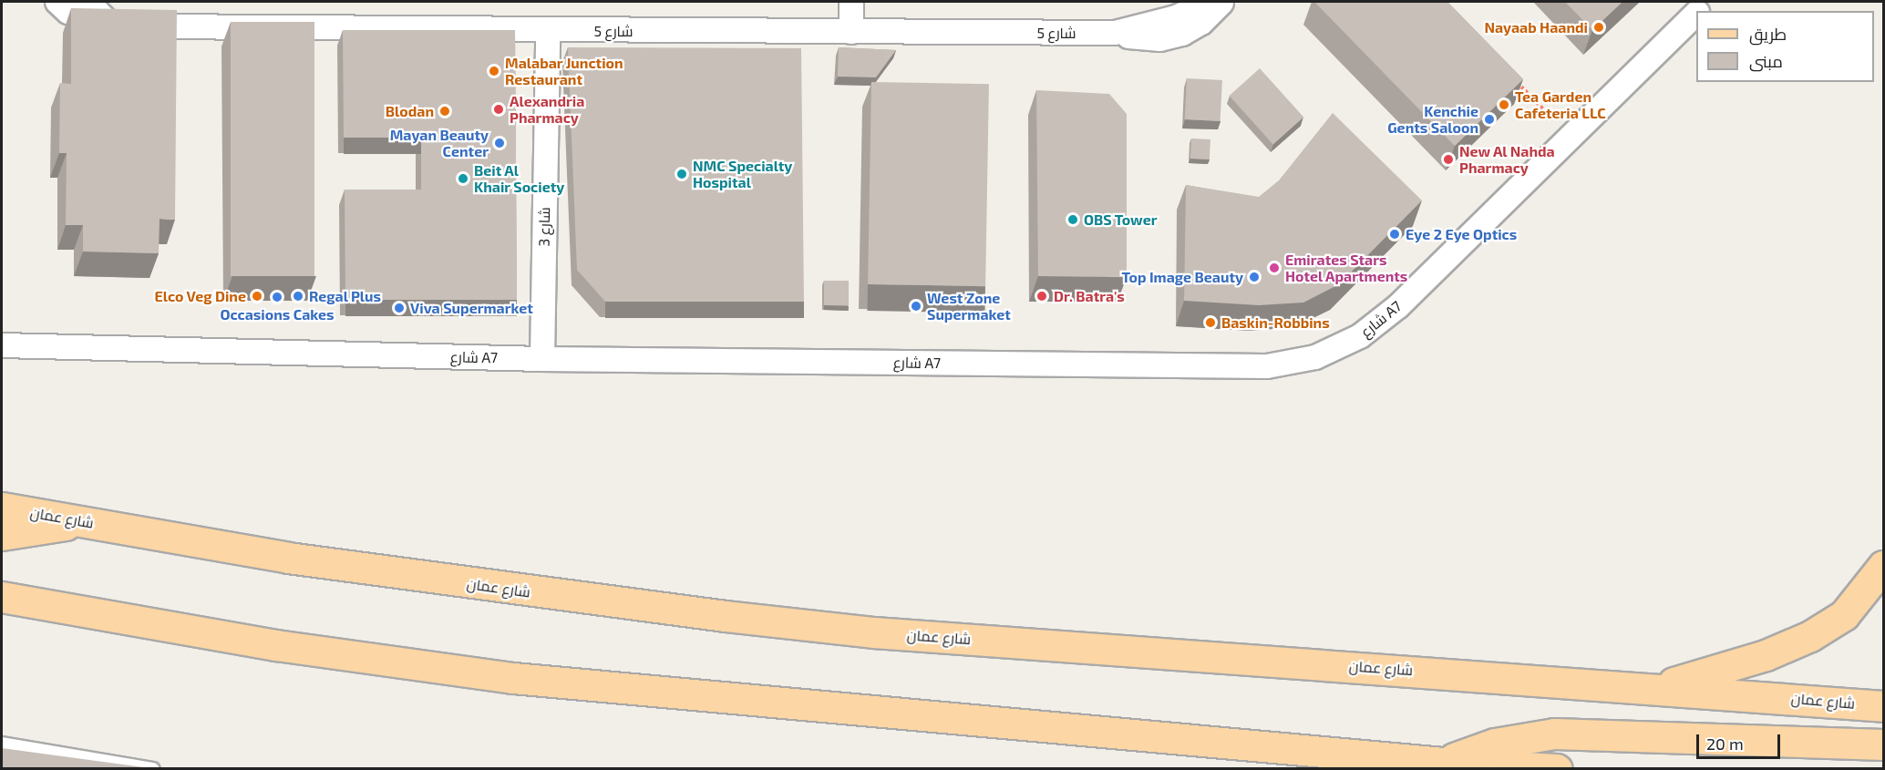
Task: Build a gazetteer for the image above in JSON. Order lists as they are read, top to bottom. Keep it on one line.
{"streets":{"main road":["شارع عمان"],"street":["شارع 5","شارع 3","شارع A7"]},"crossings":[["شارع 5","شارع 3"],["شارع 3","شارع A7"]],"places":["Nayaab Haandi","Malabar Junction Restaurant","Tea Garden Cafeteria LLC","Alexandria Pharmacy","Blodan","Kenchie Gents Saloon","Mayan Beauty Center","New Al Nahda Pharmacy","NMC Specialty Hospital","Beit Al Khair Society","OBS Tower","Eye 2 Eye Optics","Emirates Stars Hotel Apartments","Top Image Beauty","Elco Veg Dine","Regal Plus","Dr. Batra's","Occasions Cakes","West Zone Supermaket","Viva Supermarket","Baskin-Robbins"],"legend":["طريق","مبنى"],"scale_bar":"20 m"}
